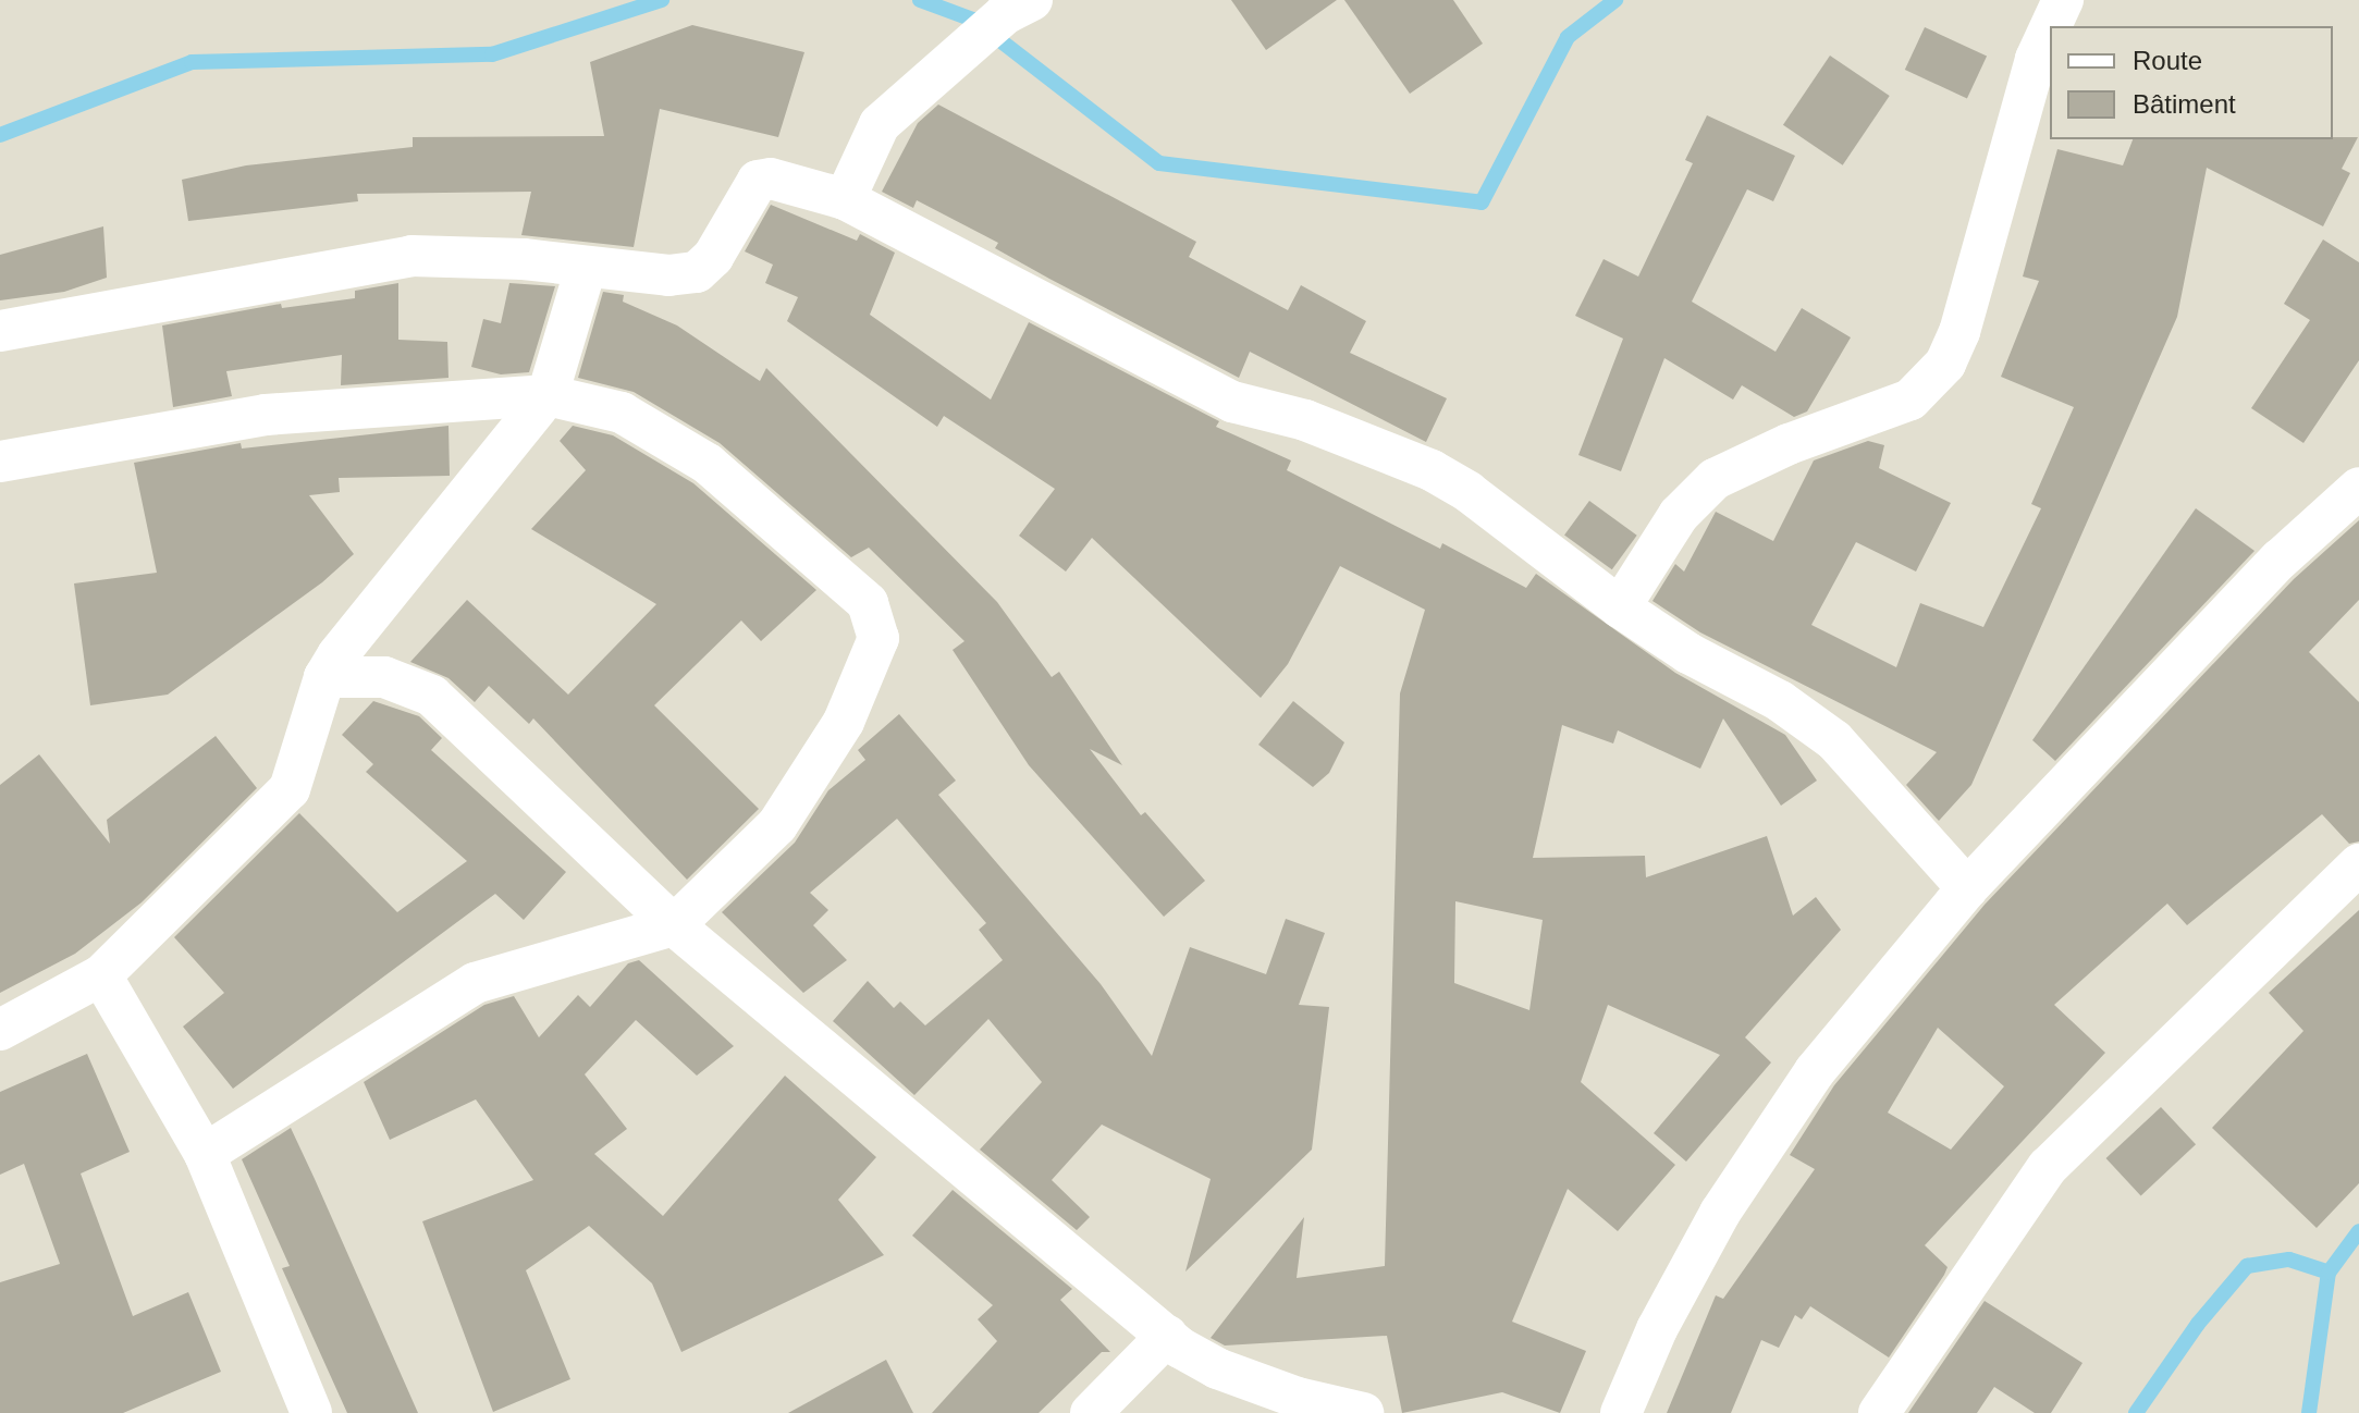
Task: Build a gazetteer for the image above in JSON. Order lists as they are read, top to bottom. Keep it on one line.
{"legend":["Route","Bâtiment"]}
